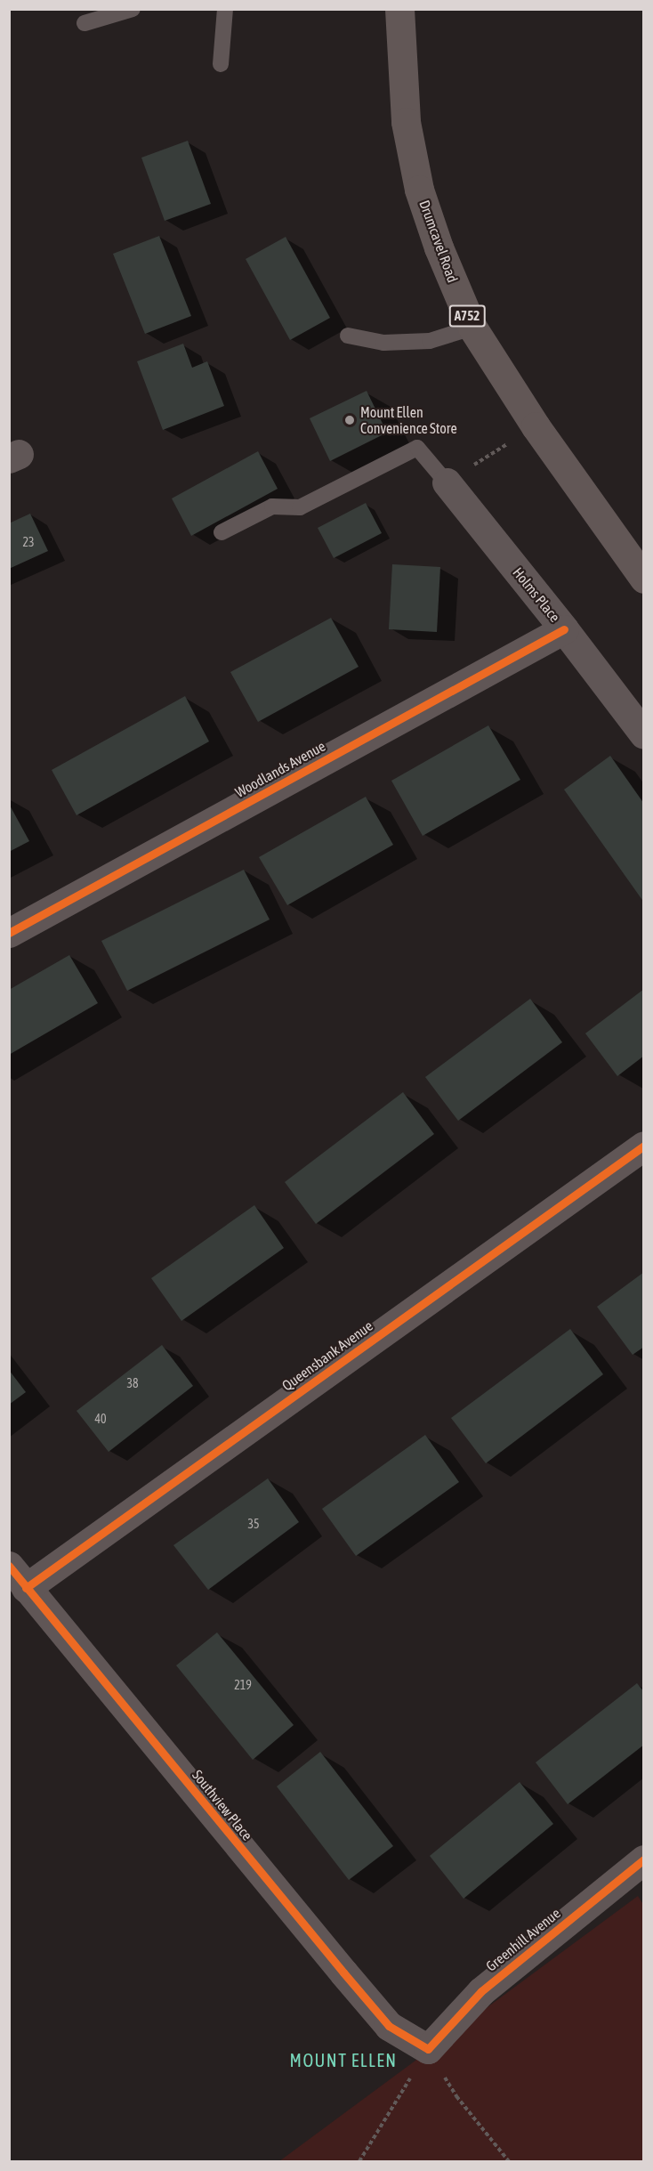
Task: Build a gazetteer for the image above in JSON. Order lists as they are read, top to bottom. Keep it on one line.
{"streets":{"main road":["Drumcavel Road","A752"],"street":["Holms Place","Woodlands Avenue","Queensbank Avenue","Southview Place","Greenhill Avenue"]},"crossings":[["Holms Place","Woodlands Avenue"],["Queensbank Avenue","Southview Place"],["Southview Place","Greenhill Avenue"]],"districts":["MOUNT ELLEN"],"places":["Mount Ellen Convenience Store"],"house_numbers":["23","38","40","35","219"]}
